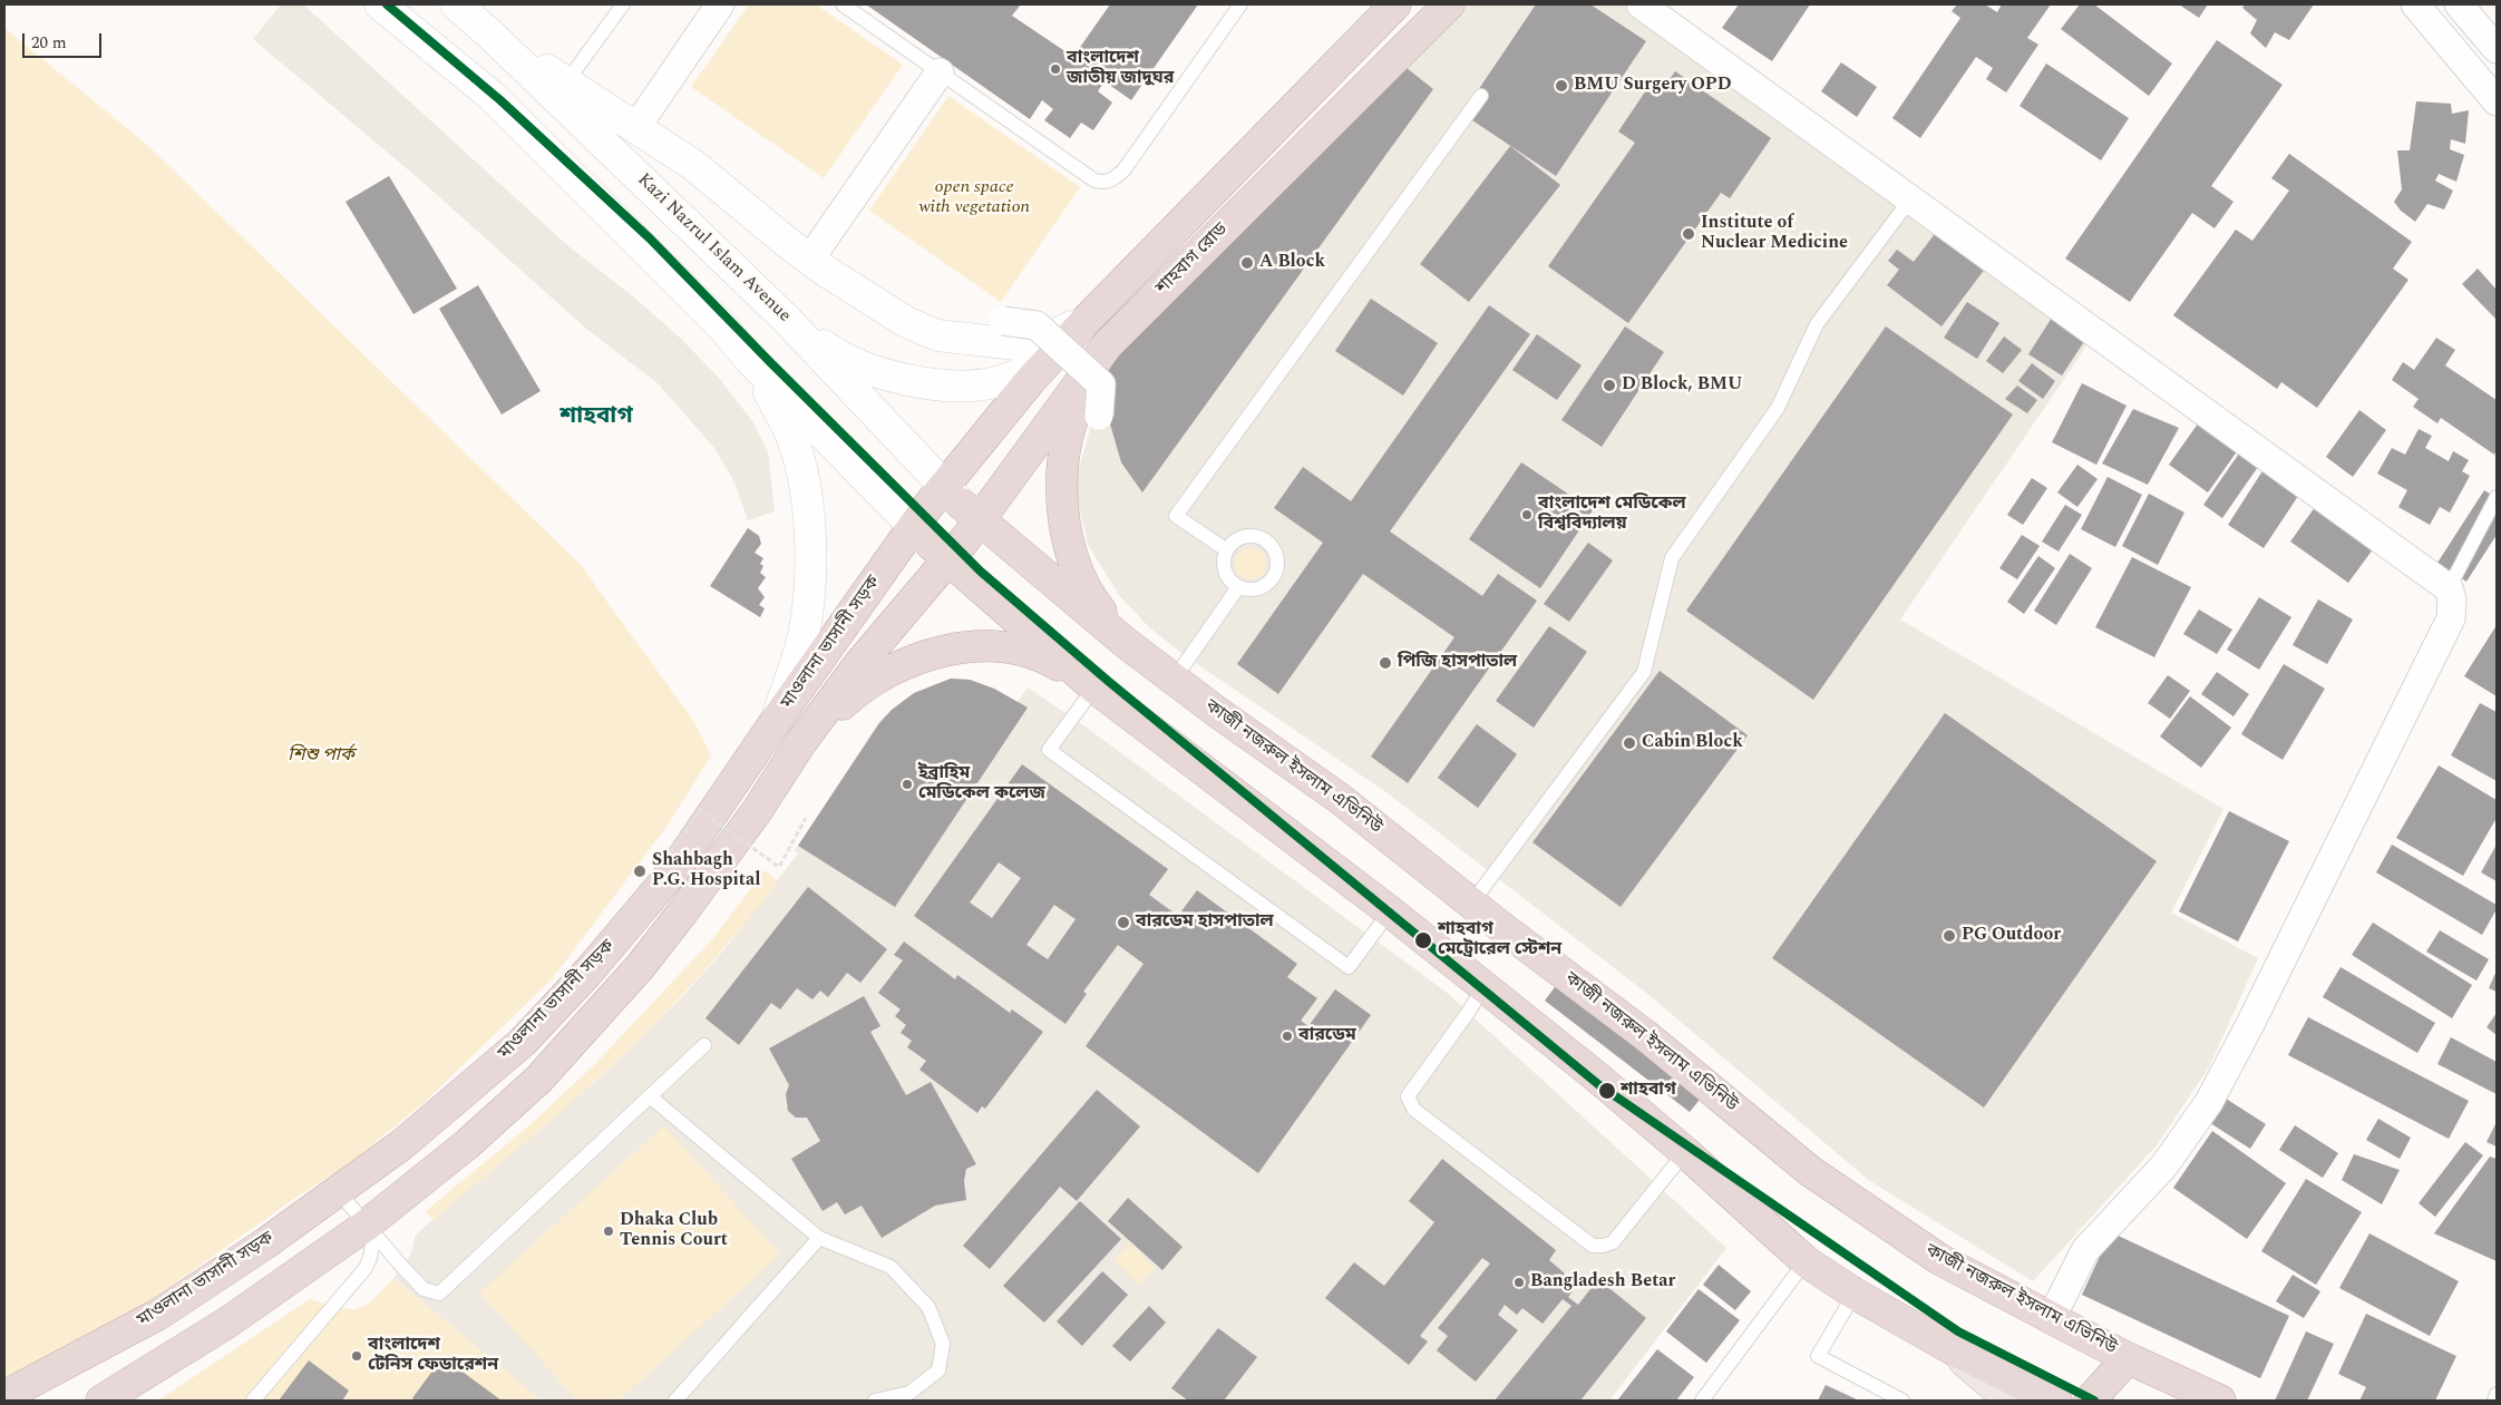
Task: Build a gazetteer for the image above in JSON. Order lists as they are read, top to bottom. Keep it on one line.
{"streets":{"highway":["শাহবাগ রোড","মাওলানা ভাসানী সড়ক","কাজী নজরুল ইসলাম এভিনিউ"],"main road":["Kazi Nazrul Islam Avenue"]},"crossings":[["Kazi Nazrul Islam Avenue","শাহবাগ রোড"],["Kazi Nazrul Islam Avenue","মাওলানা ভাসানী সড়ক"],["Kazi Nazrul Islam Avenue","কাজী নজরুল ইসলাম এভিনিউ"],["শাহবাগ রোড","মাওলানা ভাসানী সড়ক"],["শাহবাগ রোড","কাজী নজরুল ইসলাম এভিনিউ"],["মাওলানা ভাসানী সড়ক","কাজী নজরুল ইসলাম এভিনিউ"]],"districts":["শাহবাগ"],"parks":["open space with vegetation","শিশু পার্ক"],"places":["বাংলাদেশ জাতীয় জাদুঘর","BMU Surgery OPD","Institute of Nuclear Medicine","A Block","D Block, BMU","বাংলাদেশ মেডিকেল বিশ্ববিদ্যালয়","পিজি হাসপাতাল","Cabin Block","ইব্রাহিম মেডিকেল কলেজ","Shahbagh P.G. Hospital","বারডেম হাসপাতাল","PG Outdoor","শাহবাগ মেট্রোরেল স্টেশন","বারডেম","শাহবাগ","Dhaka Club Tennis Court","Bangladesh Betar","বাংলাদেশ টেনিস ফেডারেশন"],"scale_bar":"20 m"}
